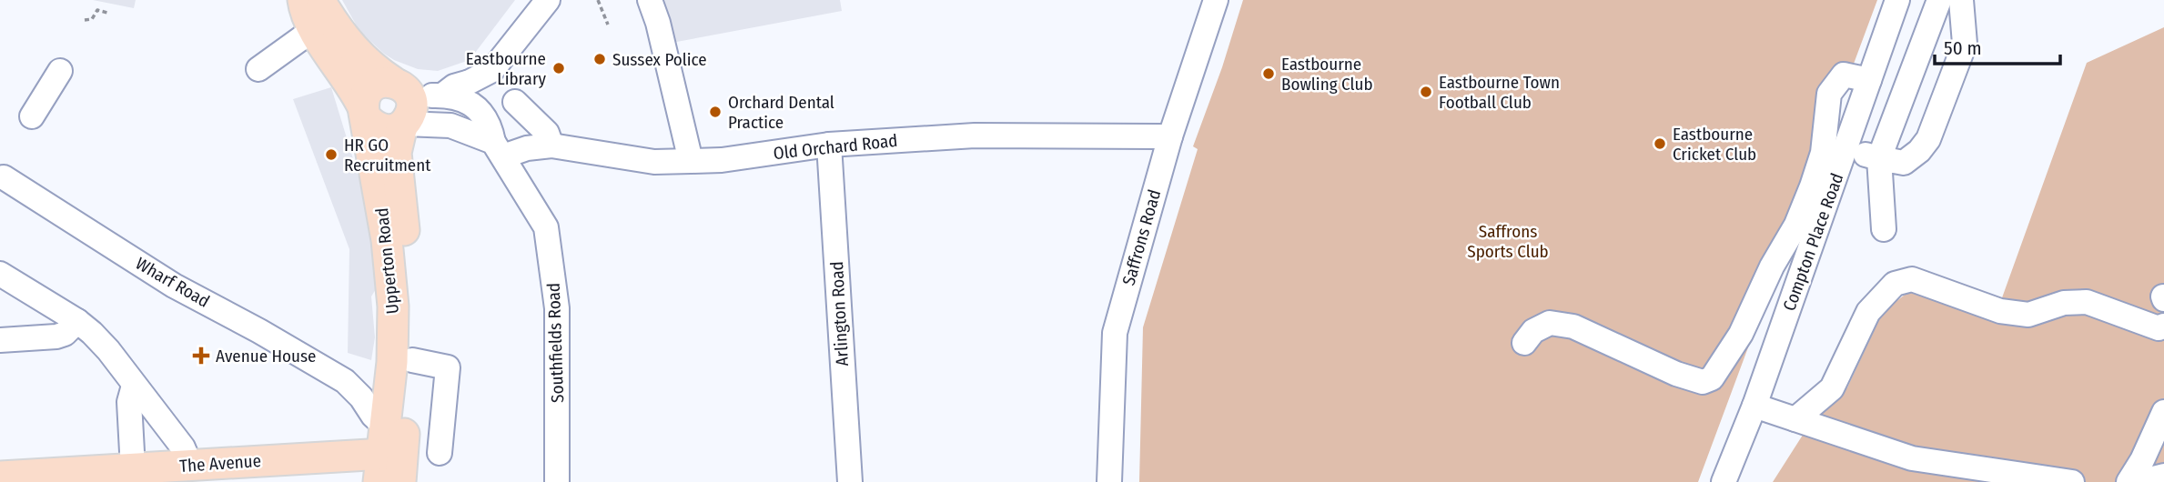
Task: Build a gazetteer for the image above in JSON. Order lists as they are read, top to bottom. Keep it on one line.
{"streets":{"main road":["Upperton Road","The Avenue"],"street":["Old Orchard Road","Saffrons Road","Compton Place Road","Wharf Road","Arlington Road","Southfields Road"]},"crossings":[["Old Orchard Road","Saffrons Road"],["Old Orchard Road","Arlington Road"],["Old Orchard Road","Southfields Road"],["Upperton Road","Wharf Road"],["Upperton Road","Southfields Road"],["Upperton Road","The Avenue"],["Wharf Road","The Avenue"]],"parks":["Saffrons Sports Club"],"places":{"other":["Sussex Police","Eastbourne Library","Eastbourne Bowling Club","Eastbourne Town Football Club","Orchard Dental Practice","Eastbourne Cricket Club","HR GO Recruitment"],"health":["Avenue House"]},"scale_bar":"50 m"}
